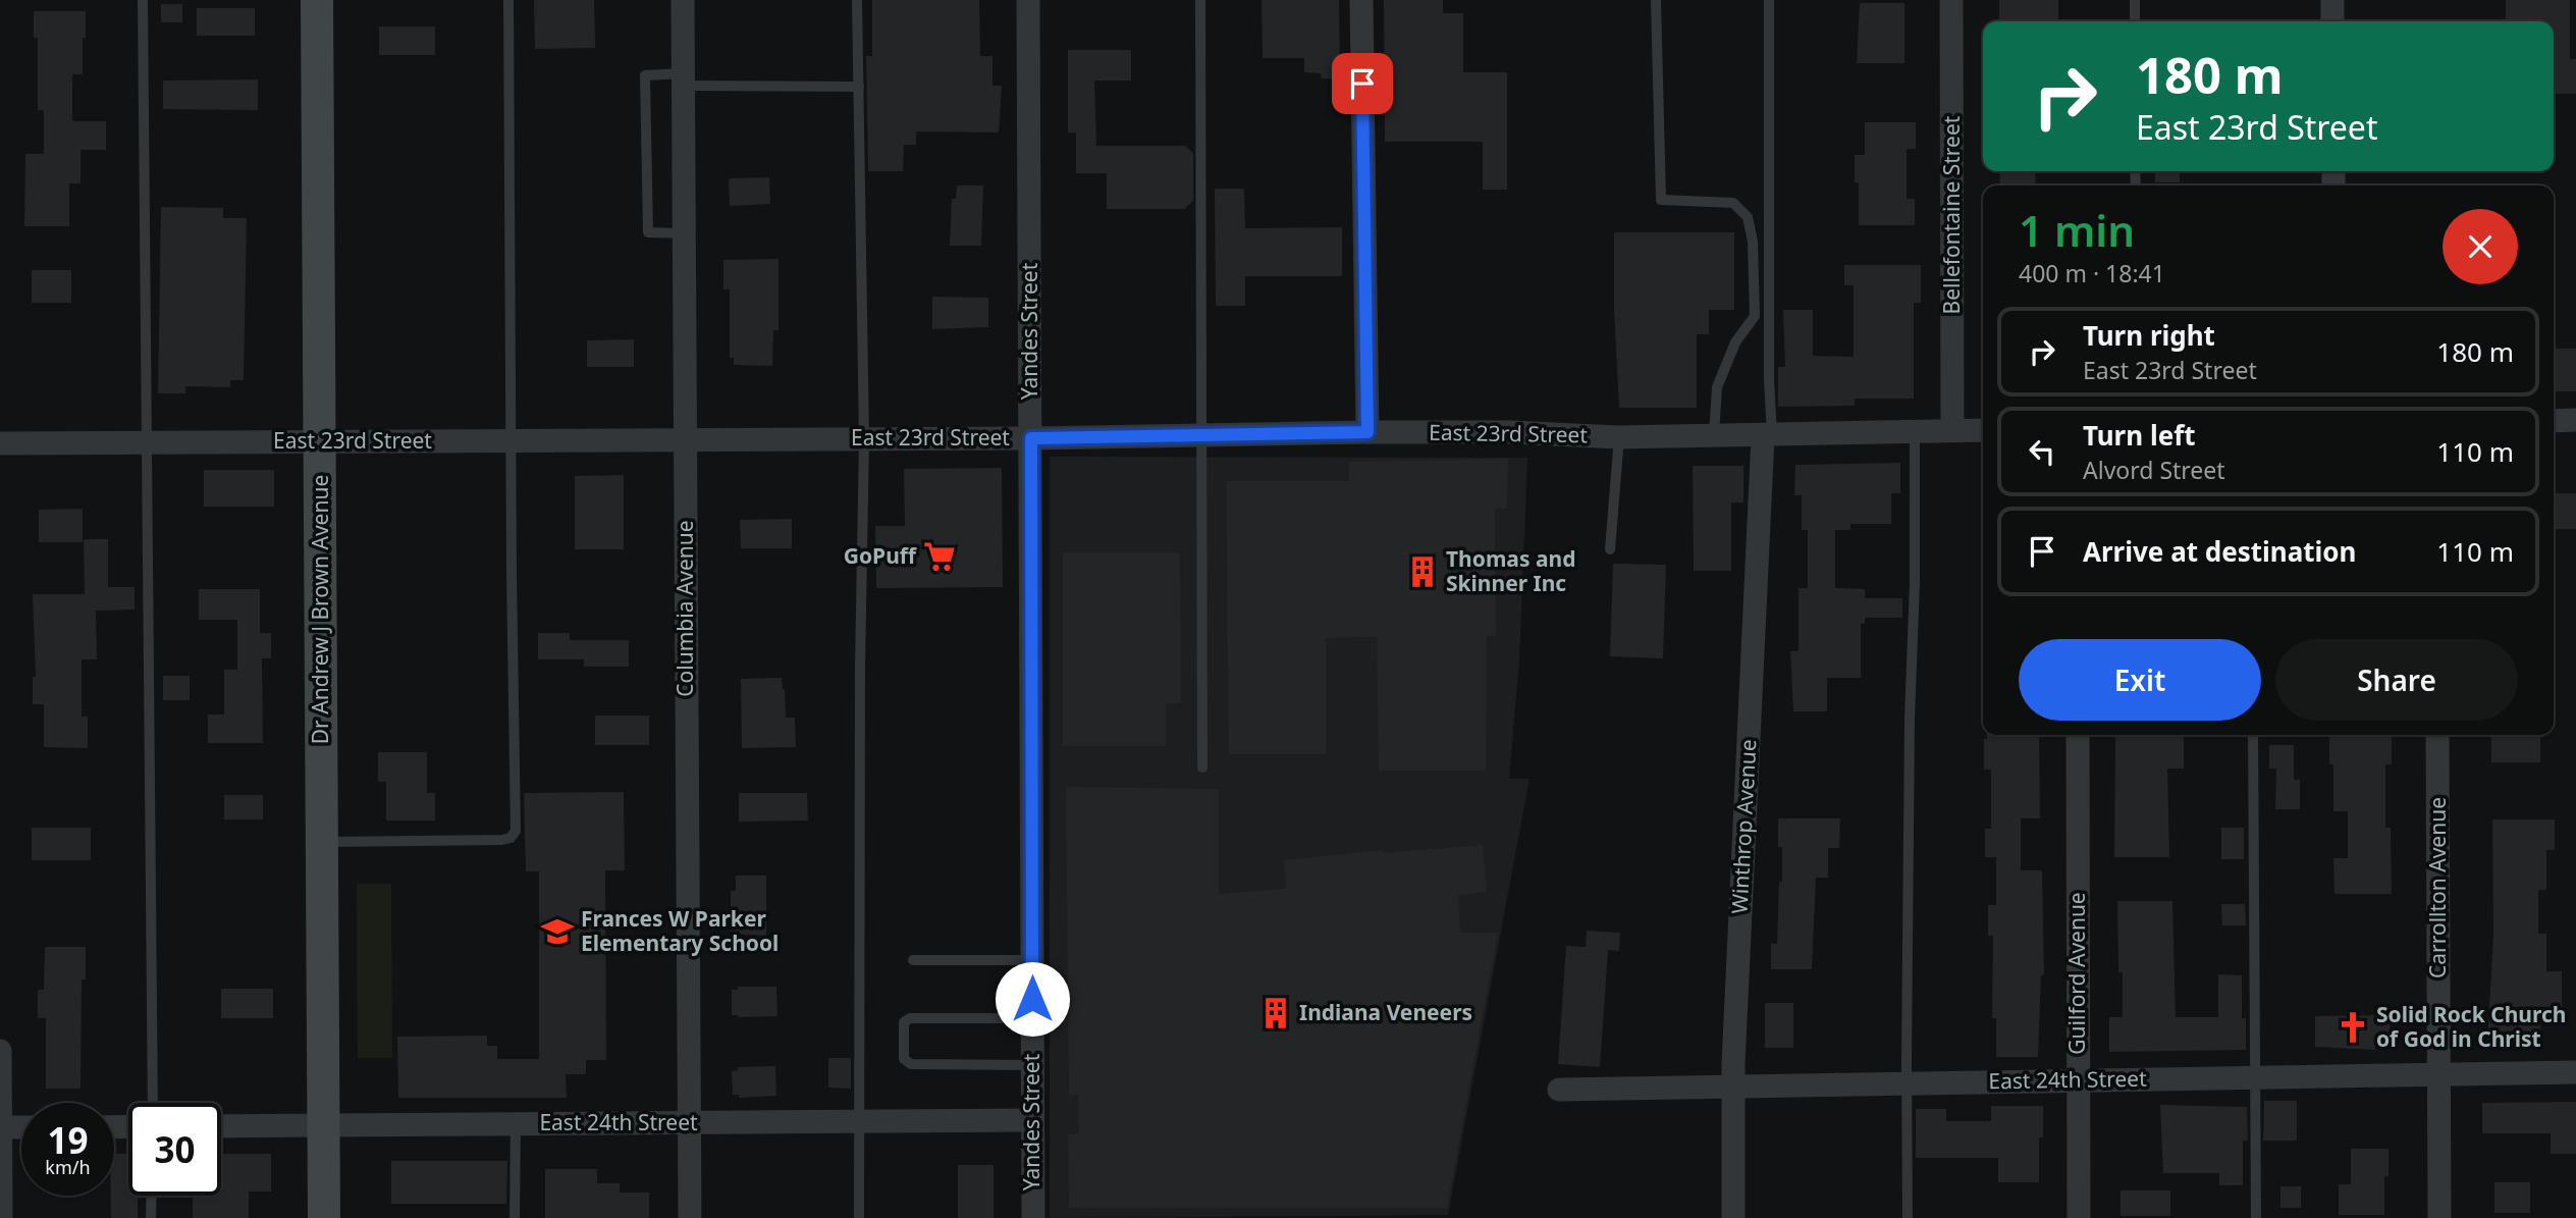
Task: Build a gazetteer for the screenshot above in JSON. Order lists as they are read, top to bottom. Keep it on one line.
{"streets":{"main road":["Dr Andrew J Brown Avenue"],"street":["Bellefontaine Street","Yandes Street","East 23rd Street","Columbia Avenue","Winthrop Avenue","Carrollton Avenue","Guilford Avenue","East 24th Street"]},"crossings":[["Bellefontaine Street","East 23rd Street"],["Yandes Street","East 23rd Street"],["Yandes Street","East 24th Street"],["East 23rd Street","Columbia Avenue"],["East 23rd Street","Dr Andrew J Brown Avenue"],["East 23rd Street","Winthrop Avenue"],["Columbia Avenue","East 24th Street"],["Dr Andrew J Brown Avenue","East 24th Street"],["Winthrop Avenue","East 24th Street"],["Carrollton Avenue","East 24th Street"],["Guilford Avenue","East 24th Street"]],"places":{"supermarket":["GoPuff"],"building":["Thomas and Skinner Inc","Indiana Veneers"],"school or university":["Frances W Parker Elementary School"],"church":["Solid Rock Church of God in Christ"]},"page":{"turn":["180 m","East 23rd Street"],"heading":["1 min","400 m · 18:41"],"list":[{"name":"Turn right","note":"East 23rd Street","value":"180 m"},{"name":"Turn left","note":"Alvord Street","value":"110 m"},{"name":"Arrive at destination","value":"110 m"}],"buttons":["Exit","Share"],"speed":"19 km/h","limit":"30"}}
